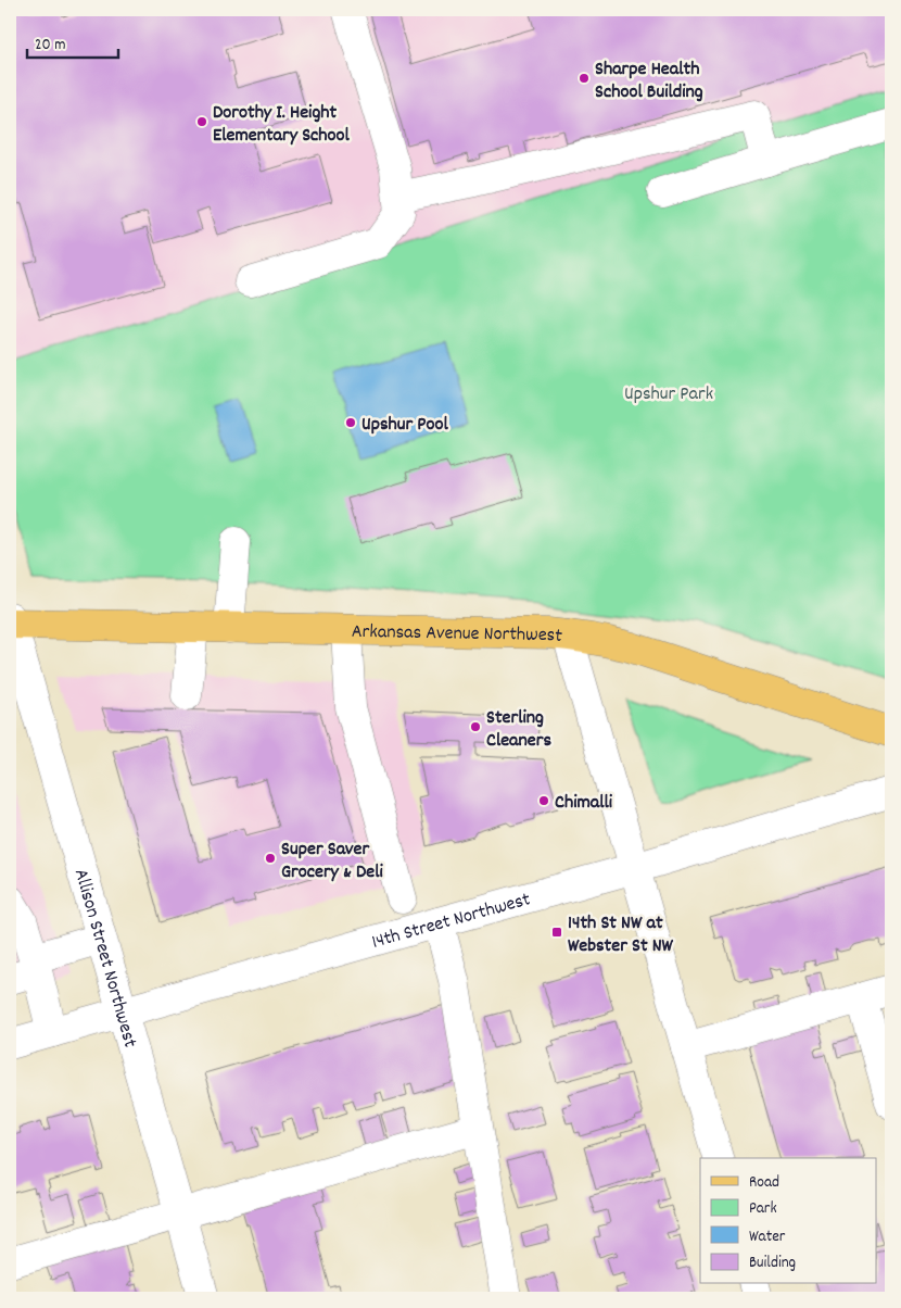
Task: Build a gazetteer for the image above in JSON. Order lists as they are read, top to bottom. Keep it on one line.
{"streets":{"main road":["Arkansas Avenue Northwest"],"street":["14th Street Northwest","Allison Street Northwest"]},"crossings":[["Arkansas Avenue Northwest","Allison Street Northwest"],["14th Street Northwest","Allison Street Northwest"]],"parks":["Upshur Park"],"places":{"other":["Sharpe Health School Building","Dorothy I. Height Elementary School","Upshur Pool","Sterling Cleaners","Chimalli","Super Saver Grocery & Deli"],"transit":["14th St NW at Webster St NW"]},"legend":["Road","Park","Water","Building"],"scale_bar":"20 m"}
